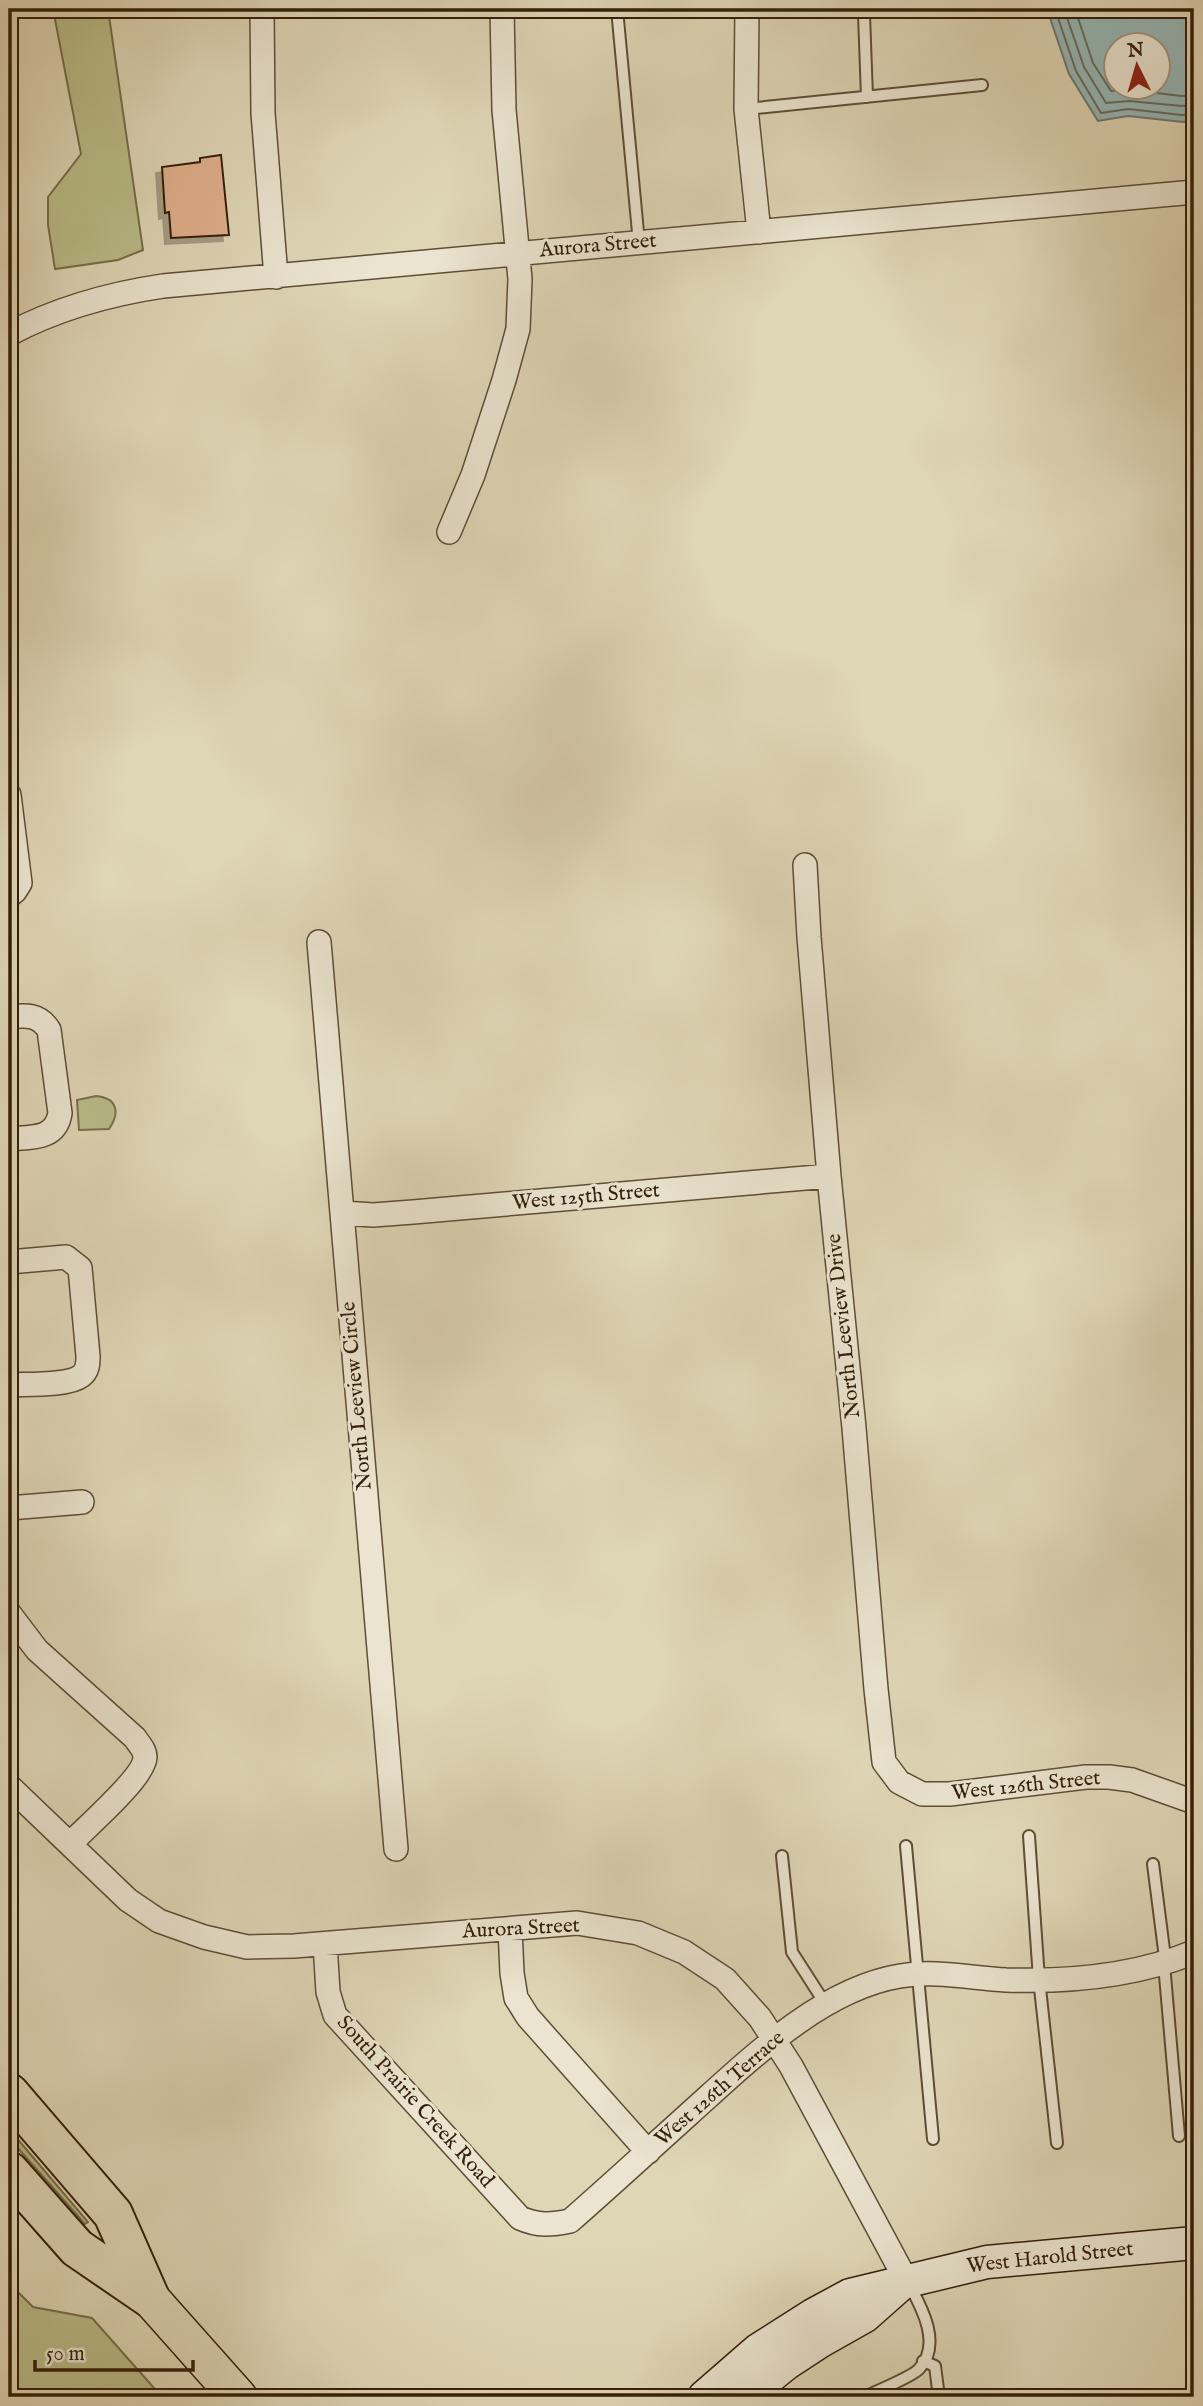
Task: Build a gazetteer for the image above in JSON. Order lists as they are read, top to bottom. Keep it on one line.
{"streets":{"main road":["West Harold Street"],"street":["Aurora Street","West 125th Street","North Leeview Drive","North Leeview Circle","West 126th Street","West 126th Terrace","South Prairie Creek Road"]},"crossings":[["Aurora Street","West 126th Terrace"],["Aurora Street","South Prairie Creek Road"],["Aurora Street","West Harold Street"],["West 125th Street","North Leeview Drive"],["West 125th Street","North Leeview Circle"],["North Leeview Drive","West 126th Street"],["West 126th Terrace","South Prairie Creek Road"]],"scale_bar":"50 m","north":"top"}
